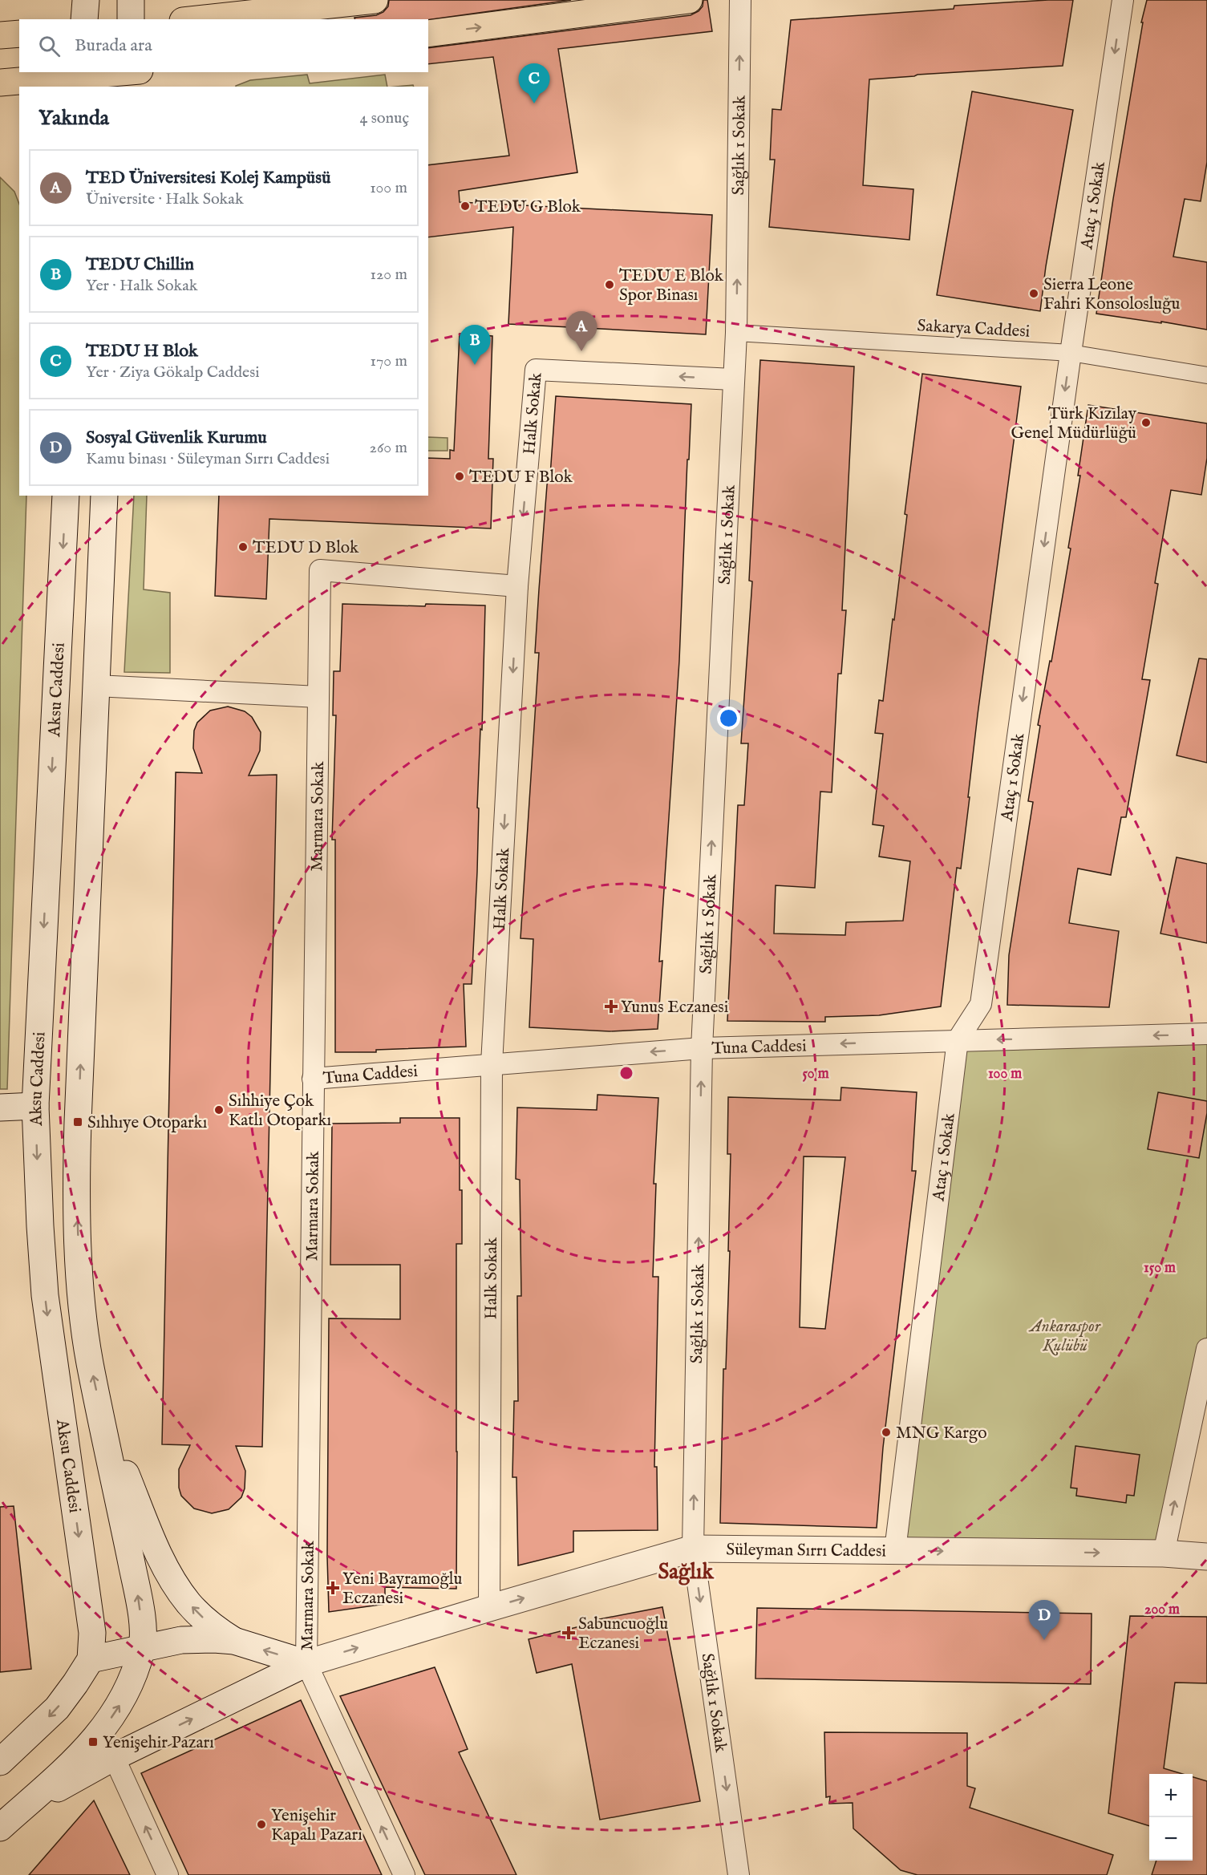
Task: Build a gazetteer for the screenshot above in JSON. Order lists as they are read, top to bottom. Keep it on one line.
{"streets":{"main road":["Aksu Caddesi","Süleyman Sırrı Caddesi"],"street":["Sağlık 1 Sokak","Ataç 1 Sokak","Sakarya Caddesi","Halk Sokak","Marmara Sokak","Tuna Caddesi"]},"crossings":[["Sağlık 1 Sokak","Sakarya Caddesi"],["Sağlık 1 Sokak","Halk Sokak"],["Sağlık 1 Sokak","Tuna Caddesi"],["Sağlık 1 Sokak","Süleyman Sırrı Caddesi"],["Ataç 1 Sokak","Sakarya Caddesi"],["Ataç 1 Sokak","Tuna Caddesi"],["Ataç 1 Sokak","Süleyman Sırrı Caddesi"],["Halk Sokak","Marmara Sokak"],["Halk Sokak","Tuna Caddesi"],["Halk Sokak","Süleyman Sırrı Caddesi"],["Marmara Sokak","Tuna Caddesi"],["Marmara Sokak","Süleyman Sırrı Caddesi"]],"one_way":["Ataç 1 Sokak","Halk Sokak","Tuna Caddesi","Süleyman Sırrı Caddesi"],"districts":["Sağlık"],"parks":["Ankaraspor Kulübü"],"places":{"other":["TEDU G Blok","TEDU E Blok Spor Binası","Sierra Leone Fahri Konsolosluğu","Türk Kızılay Genel Müdürlüğü","TEDU F Blok","TEDU D Blok","Sıhhiye Çok Katlı Otoparkı","MNG Kargo","Yenişehir Kapalı Pazarı"],"health":["Yunus Eczanesi","Yeni Bayramoğlu Eczanesi","Sabuncuoğlu Eczanesi"],"transit":["Sıhhıye Otoparkı","Yenişehir Pazarı"]},"page":{"search":"Burada ara","pins":["C","A","B","D"],"heading":["Yakında","4 sonuç"],"list":[{"mark":"A","name":"TED Üniversitesi Kolej Kampüsü","note":"Üniversite · Halk Sokak","value":"100 m"},{"mark":"B","name":"TEDU Chillin","note":"Yer · Halk Sokak","value":"120 m"},{"mark":"C","name":"TEDU H Blok","note":"Yer · Ziya Gökalp Caddesi","value":"170 m"},{"mark":"D","name":"Sosyal Güvenlik Kurumu","note":"Kamu binası · Süleyman Sırrı Caddesi","value":"260 m"}],"map_buttons":["+","−"]},"rings":["50 m","100 m","150 m","200 m"]}
